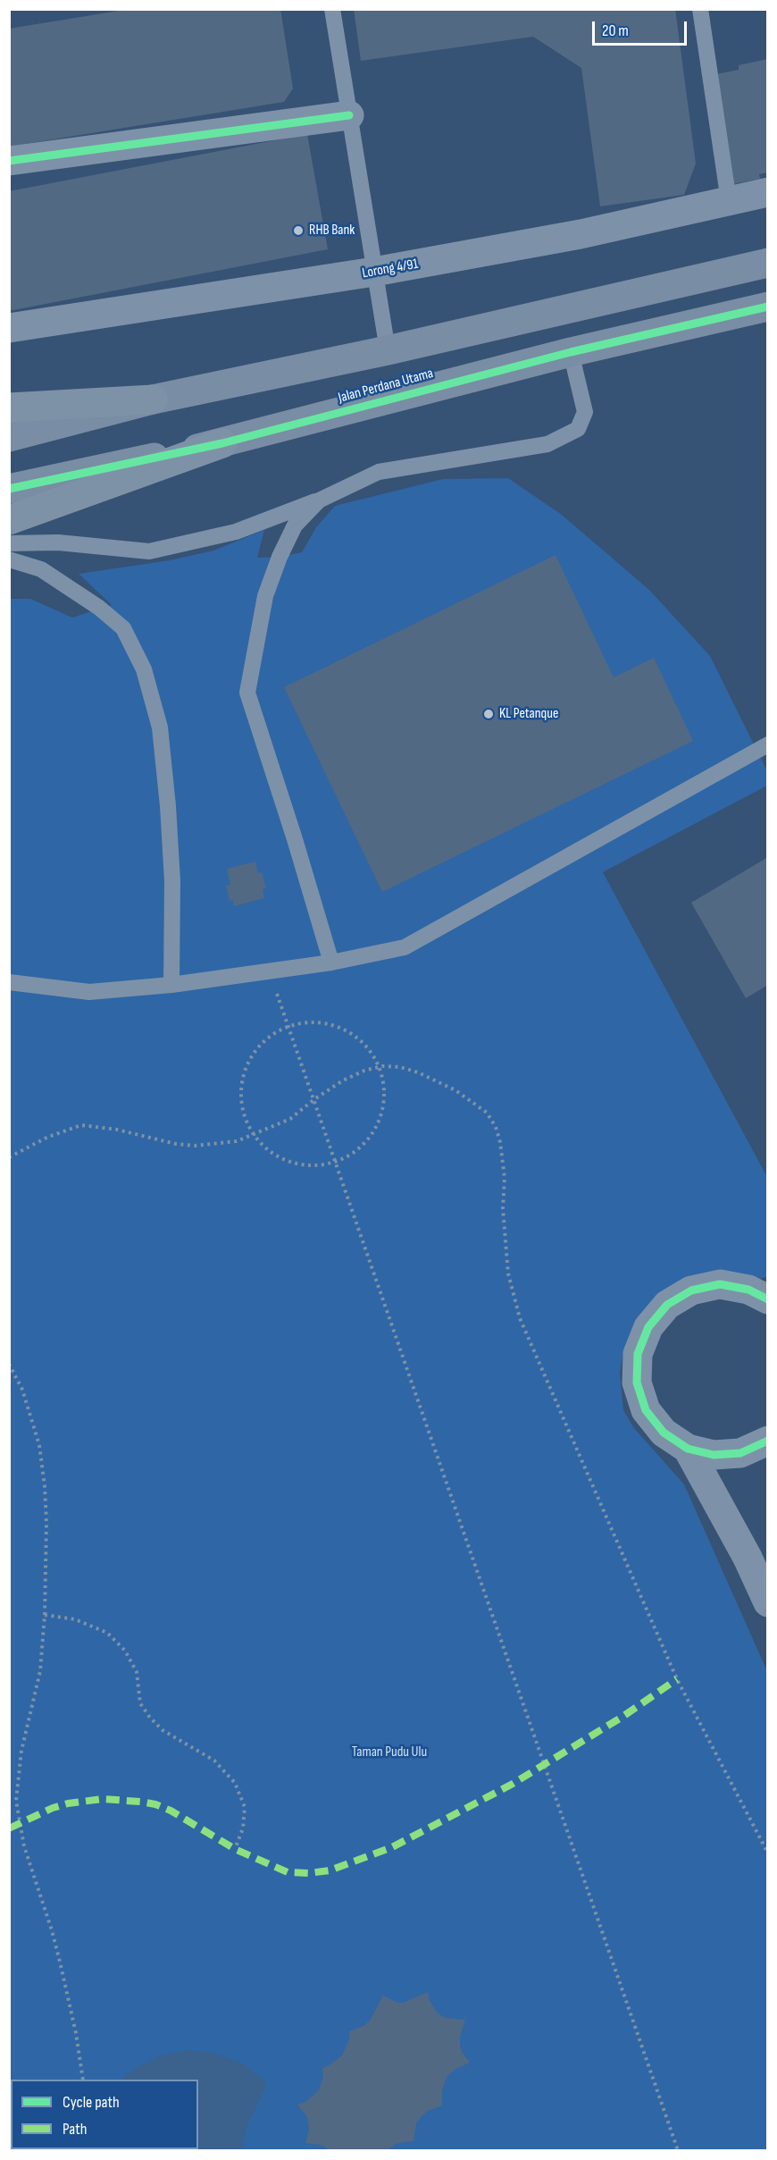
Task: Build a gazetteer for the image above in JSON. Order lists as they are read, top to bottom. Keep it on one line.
{"streets":{"street":["Lorong 4/91","Jalan Perdana Utama"]},"parks":["Taman Pudu Ulu"],"places":["RHB Bank","KL Petanque"],"legend":["Cycle path","Path"],"scale_bar":"20 m"}
